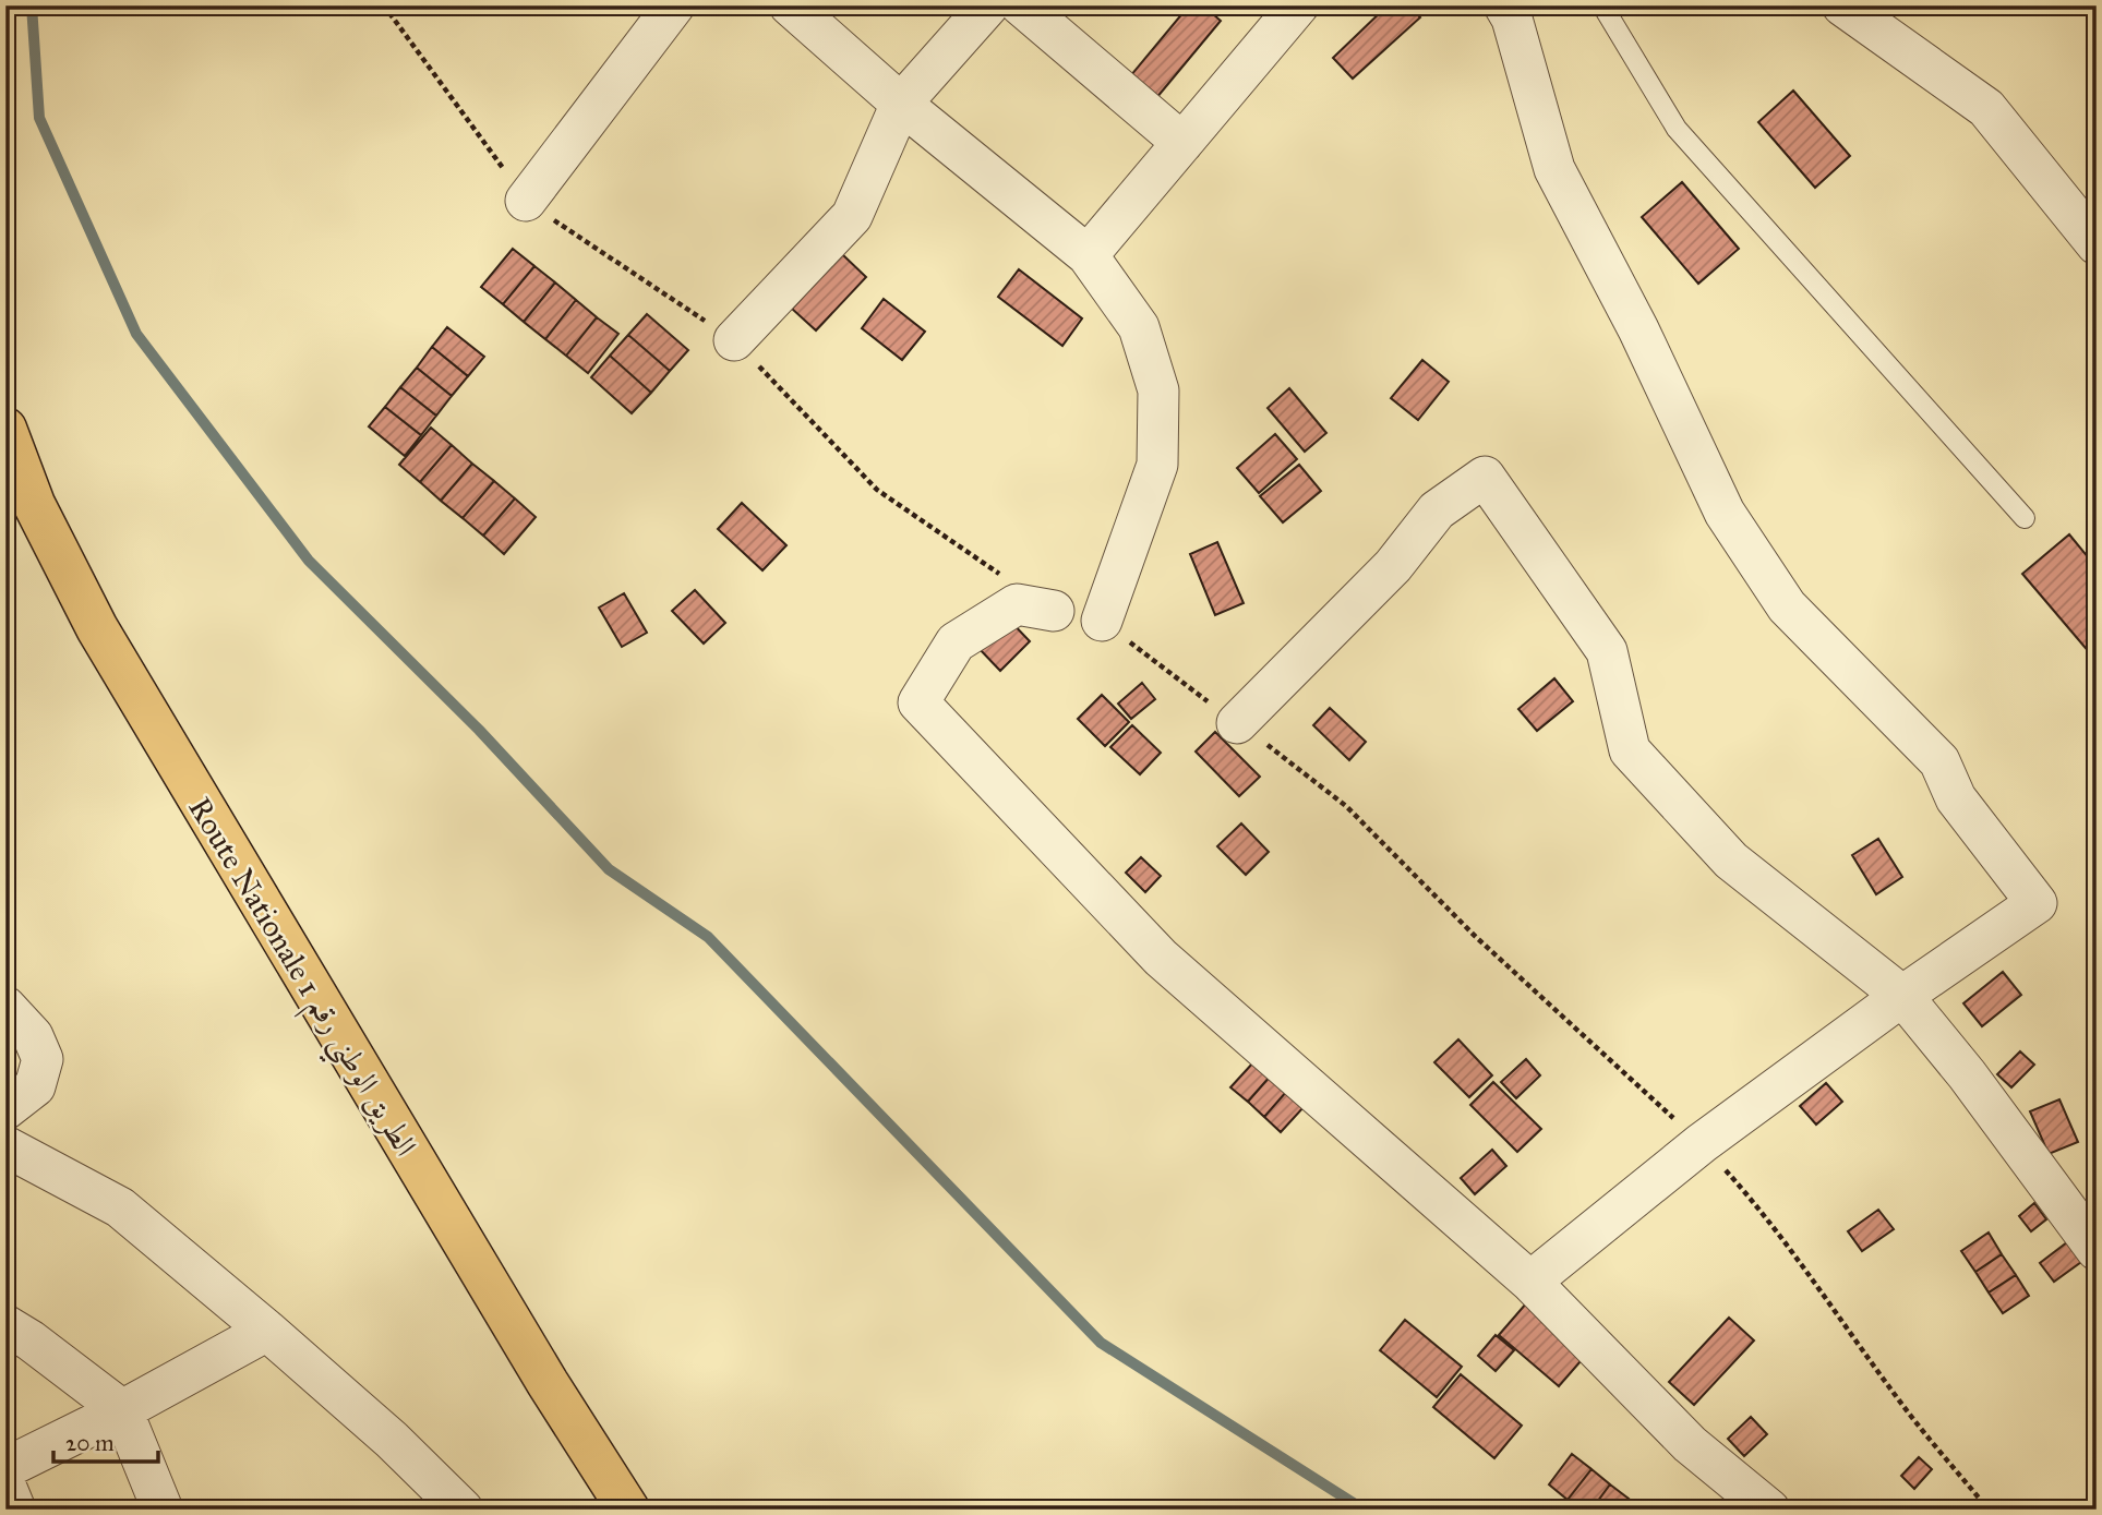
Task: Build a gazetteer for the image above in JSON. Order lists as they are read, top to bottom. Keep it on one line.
{"streets":{"highway":["Route Nationale الطريق الوطني رقم 1"]},"scale_bar":"20 m"}
